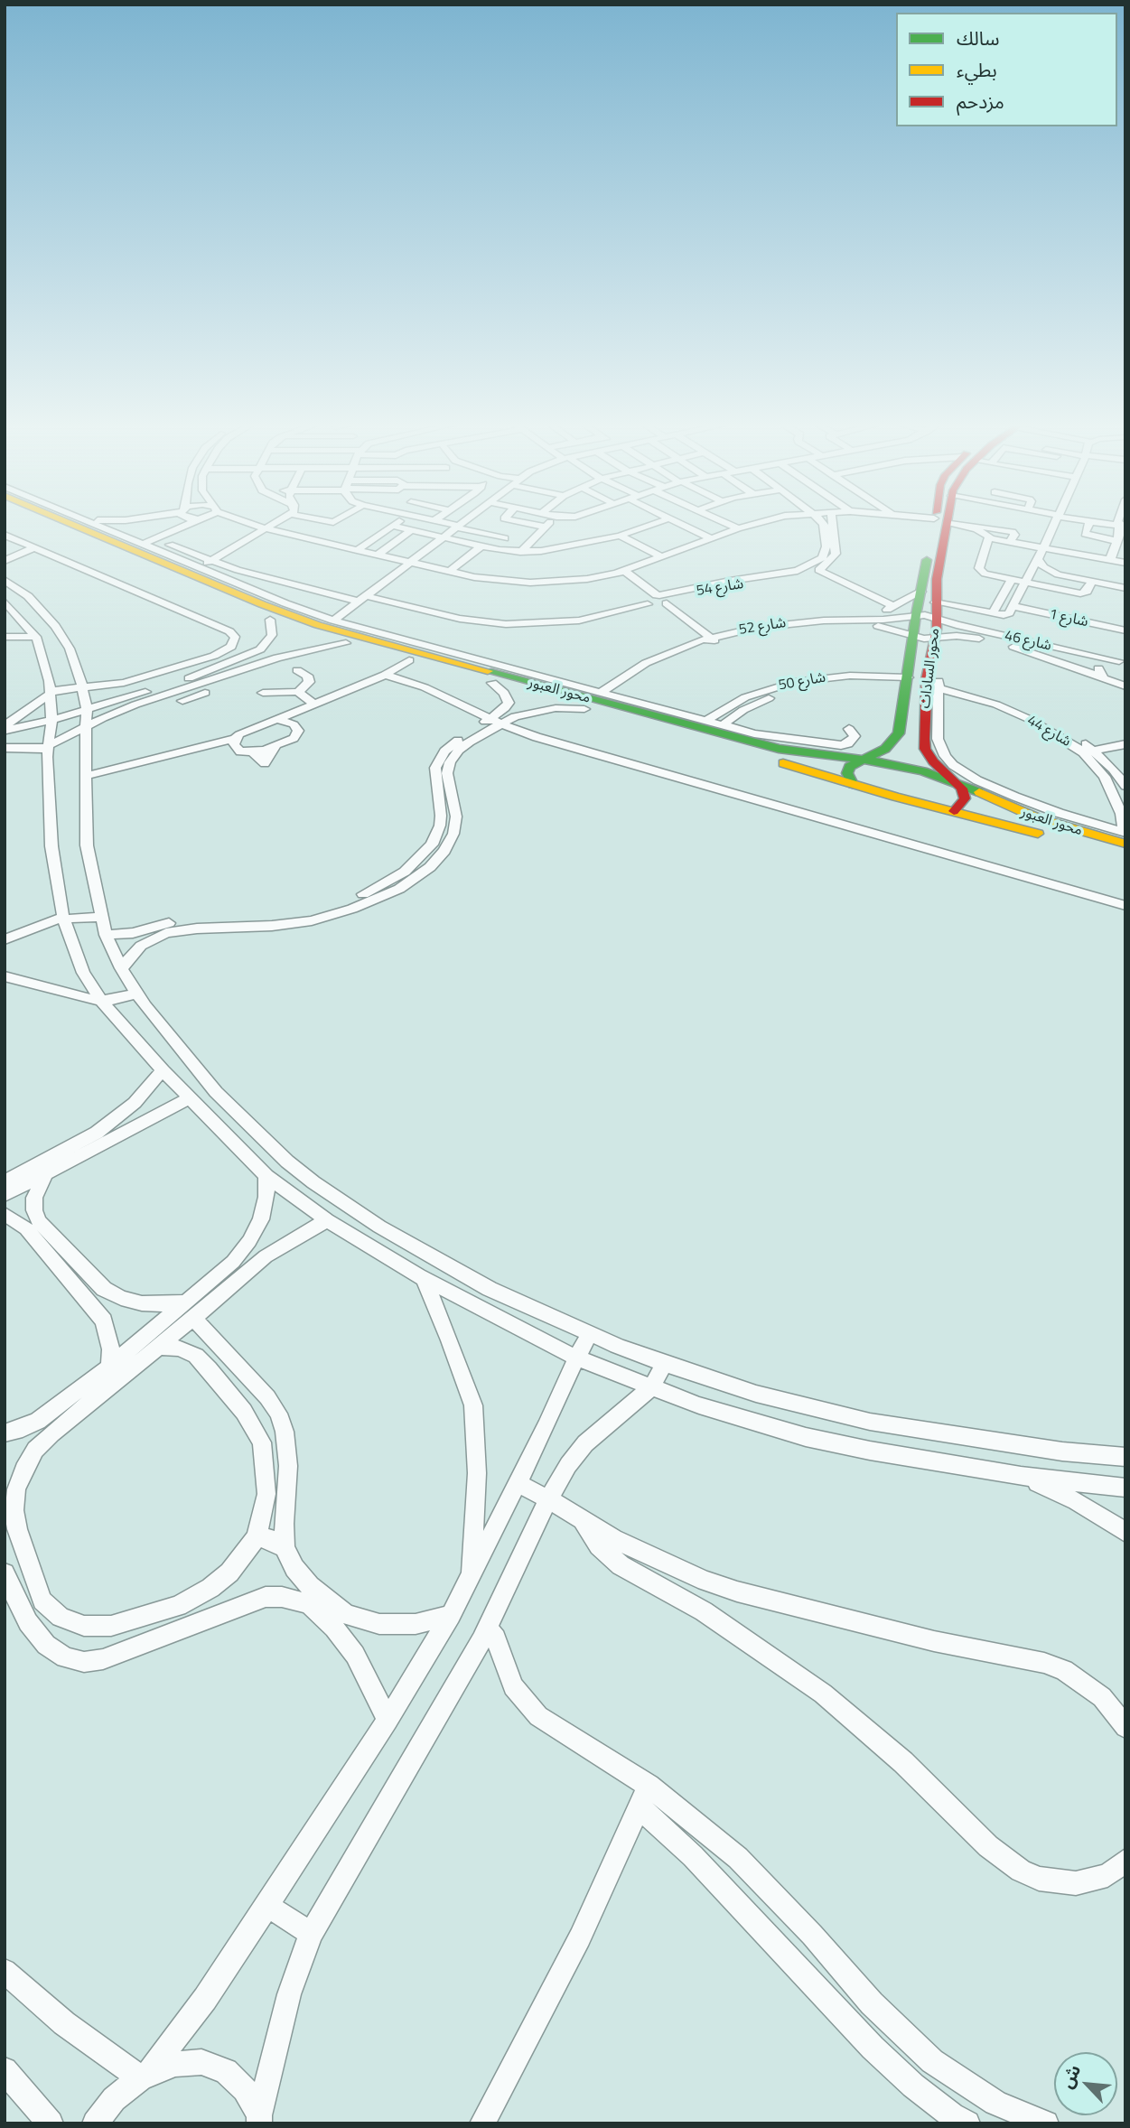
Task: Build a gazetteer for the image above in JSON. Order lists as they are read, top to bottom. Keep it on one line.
{"streets":{"main road":["محور السادات","محور العبور"],"street":["شارع 54","شارع 1","شارع 52","شارع 46","شارع 50","شارع 44"]},"crossings":[["شارع 1","محور السادات"],["شارع 52","شارع 46"],["شارع 52","محور السادات"],["شارع 46","محور السادات"],["محور السادات","شارع 50"],["محور السادات","محور العبور"],["محور السادات","شارع 44"],["محور العبور","شارع 44"]],"legend":["سالك","بطيء","مزدحم"],"north":"top left"}
